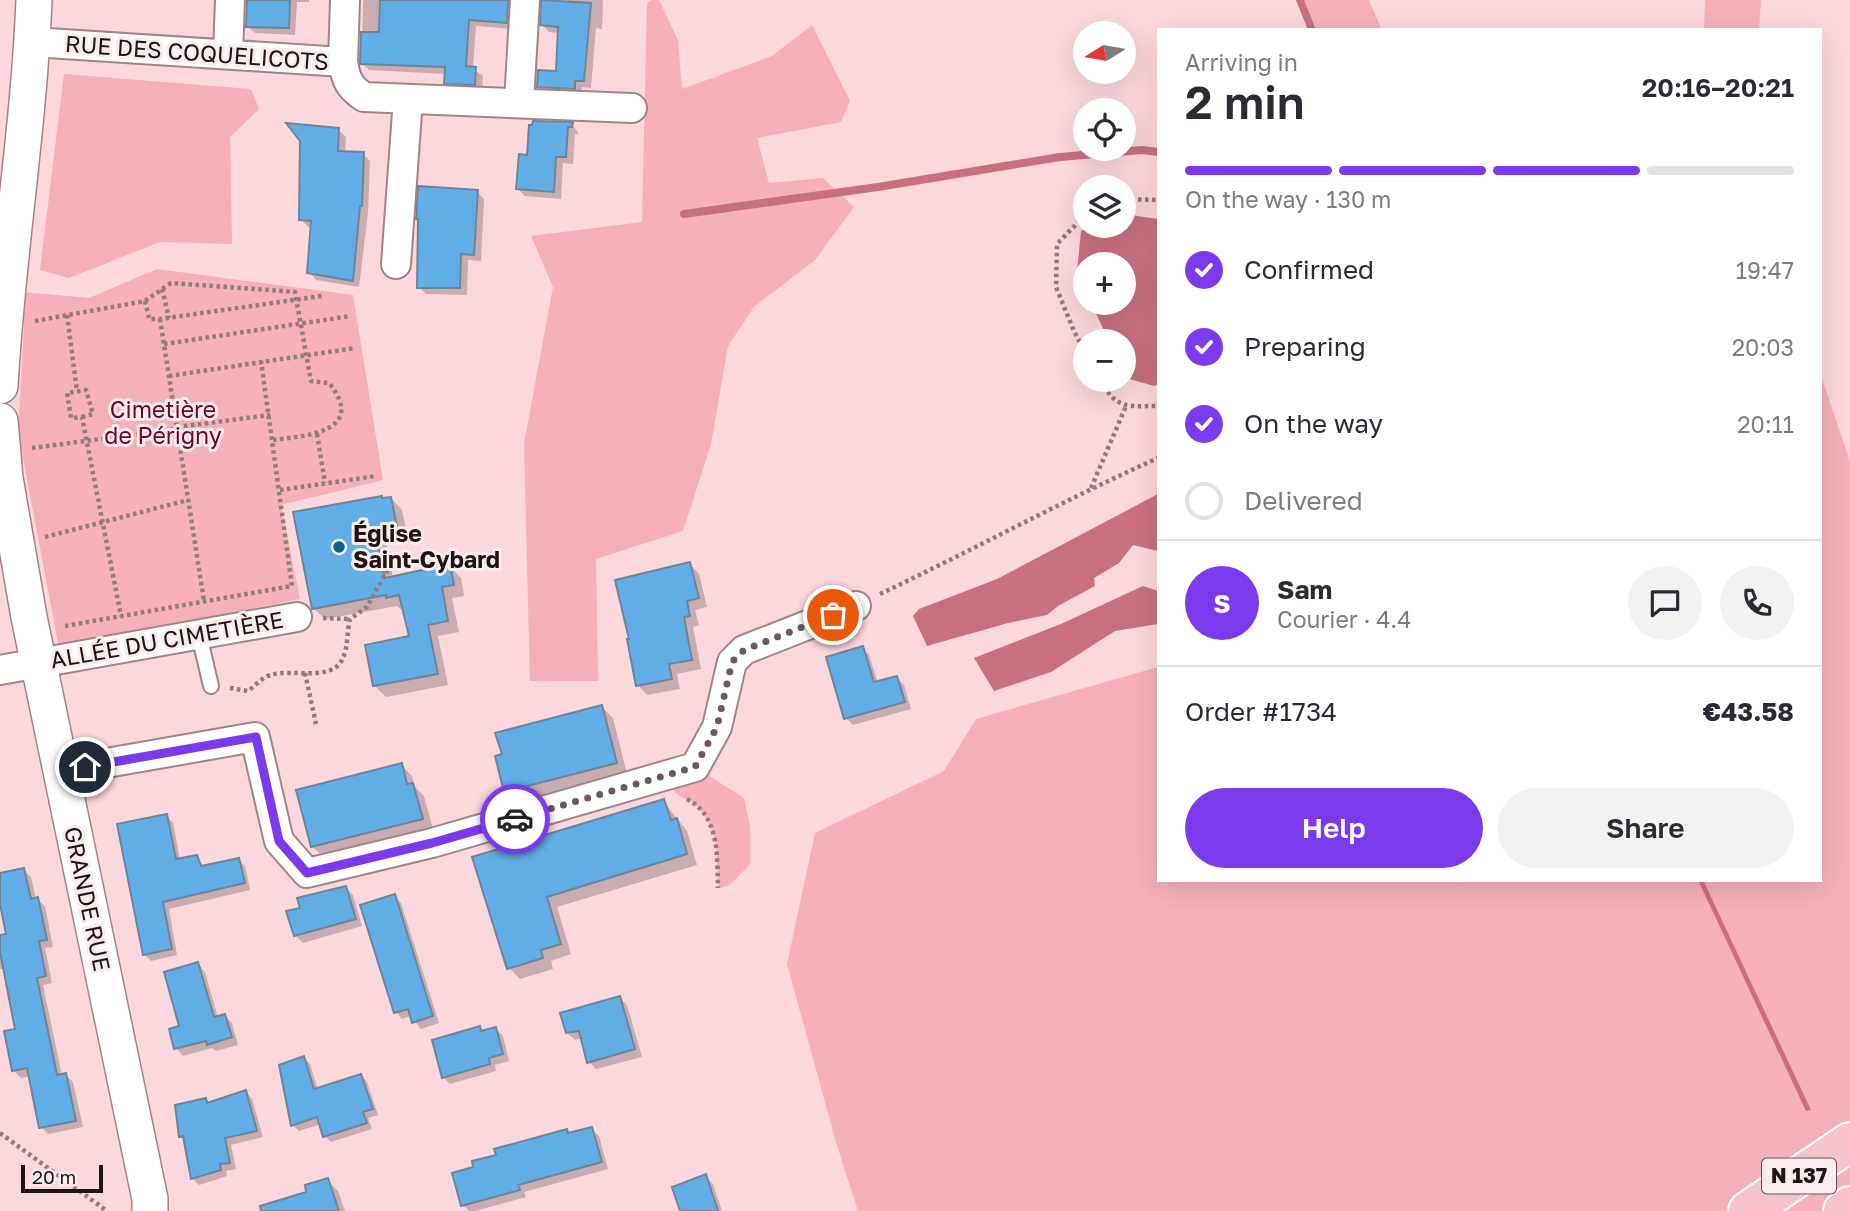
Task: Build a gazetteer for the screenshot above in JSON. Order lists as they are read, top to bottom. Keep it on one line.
{"streets":{"highway":["N 137"],"street":["RUE DES COQUELICOTS","ALLÉE DU CIMETIÈRE","GRANDE RUE"]},"crossings":[["ALLÉE DU CIMETIÈRE","GRANDE RUE"]],"parks":["Cimetière de Périgny"],"places":["Église Saint-Cybard"],"scale_bar":"20 m","north":"left","page":{"map_buttons":["+","−"],"heading":["2 min","Arriving in","20:16–20:21"],"panel":["Sam","Courier · 4.4","Order #1734","€43.58"],"bar":"On the way · 130 m","list":[["Confirmed","19:47"],["Preparing","20:03"],["On the way","20:11"],"Delivered"],"round":"S","buttons":["Help","Share"],"scale":"20 m"}}
